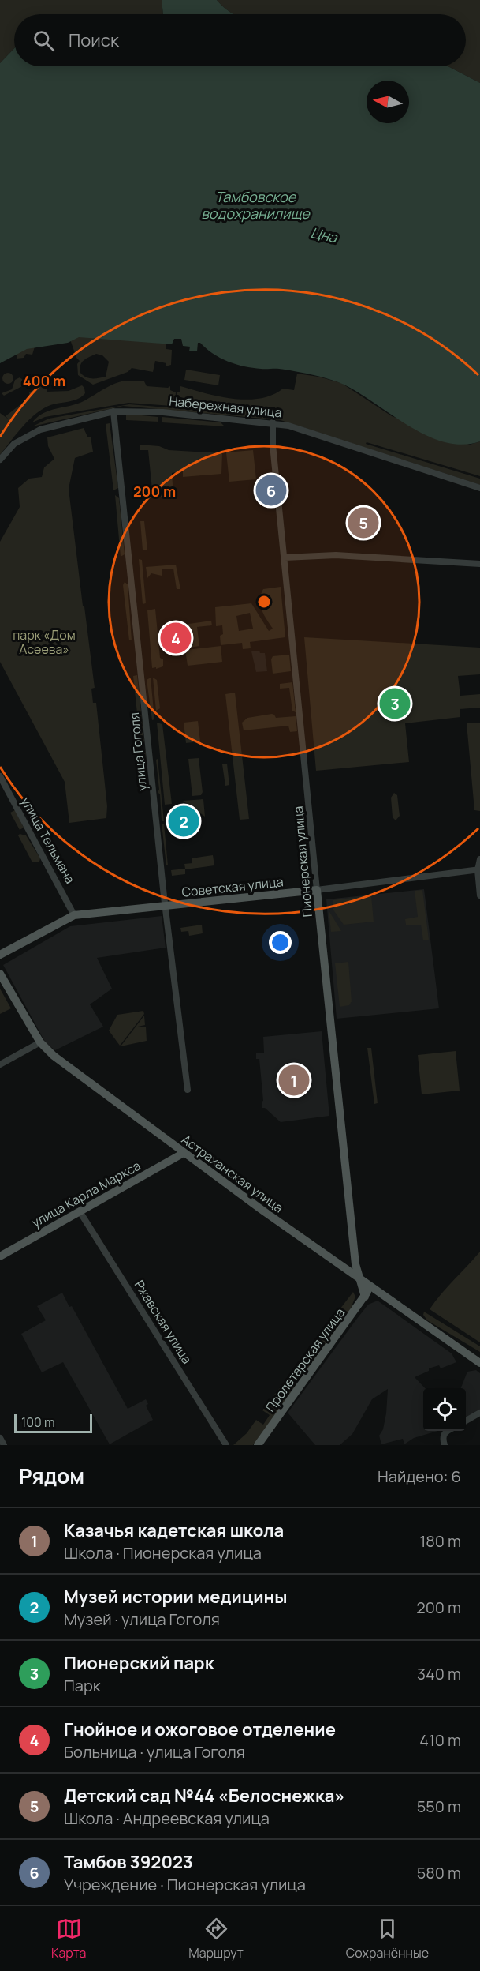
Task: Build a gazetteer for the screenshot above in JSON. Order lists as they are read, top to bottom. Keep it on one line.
{"streets":{"main road":["Пионерская улица","Советская улица","Астраханская улица","улица Карла Маркса","Пролетарская улица"],"street":["Набережная улица","улица Гоголя","улица Тельмана","Ржавская улица"]},"crossings":[["Набережная улица","улица Гоголя"],["Набережная улица","Пионерская улица"],["улица Гоголя","Советская улица"],["улица Тельмана","Советская улица"],["Пионерская улица","Советская улица"],["Пионерская улица","Астраханская улица"],["Пионерская улица","Пролетарская улица"],["Астраханская улица","улица Карла Маркса"],["Астраханская улица","Пролетарская улица"],["улица Карла Маркса","Ржавская улица"]],"water":["Тамбовское водохранилище","Цна"],"parks":["парк «Дом Асеева»"],"scale_bar":"100 m","north":"left","page":{"search":"Поиск","pins":["6","5","4","3","2","1"],"scale":"100 m","heading":["Рядом","Найдено: 6"],"list":[{"mark":"1","name":"Казачья кадетская школа","note":"Школа · Пионерская улица","value":"180 m"},{"mark":"2","name":"Музей истории медицины","note":"Музей · улица Гоголя","value":"200 m"},{"mark":"3","name":"Пионерский парк","note":"Парк","value":"340 m"},{"mark":"4","name":"Гнойное и ожоговое отделение","note":"Больница · улица Гоголя","value":"410 m"},{"mark":"5","name":"Детский сад №44 «Белоснежка»","note":"Школа · Андреевская улица","value":"550 m"},{"mark":"6","name":"Тамбов 392023","note":"Учреждение · Пионерская улица","value":"580 m"}],"nav":["Карта","Маршрут","Сохранённые"]},"rings":["400 m","200 m"]}
